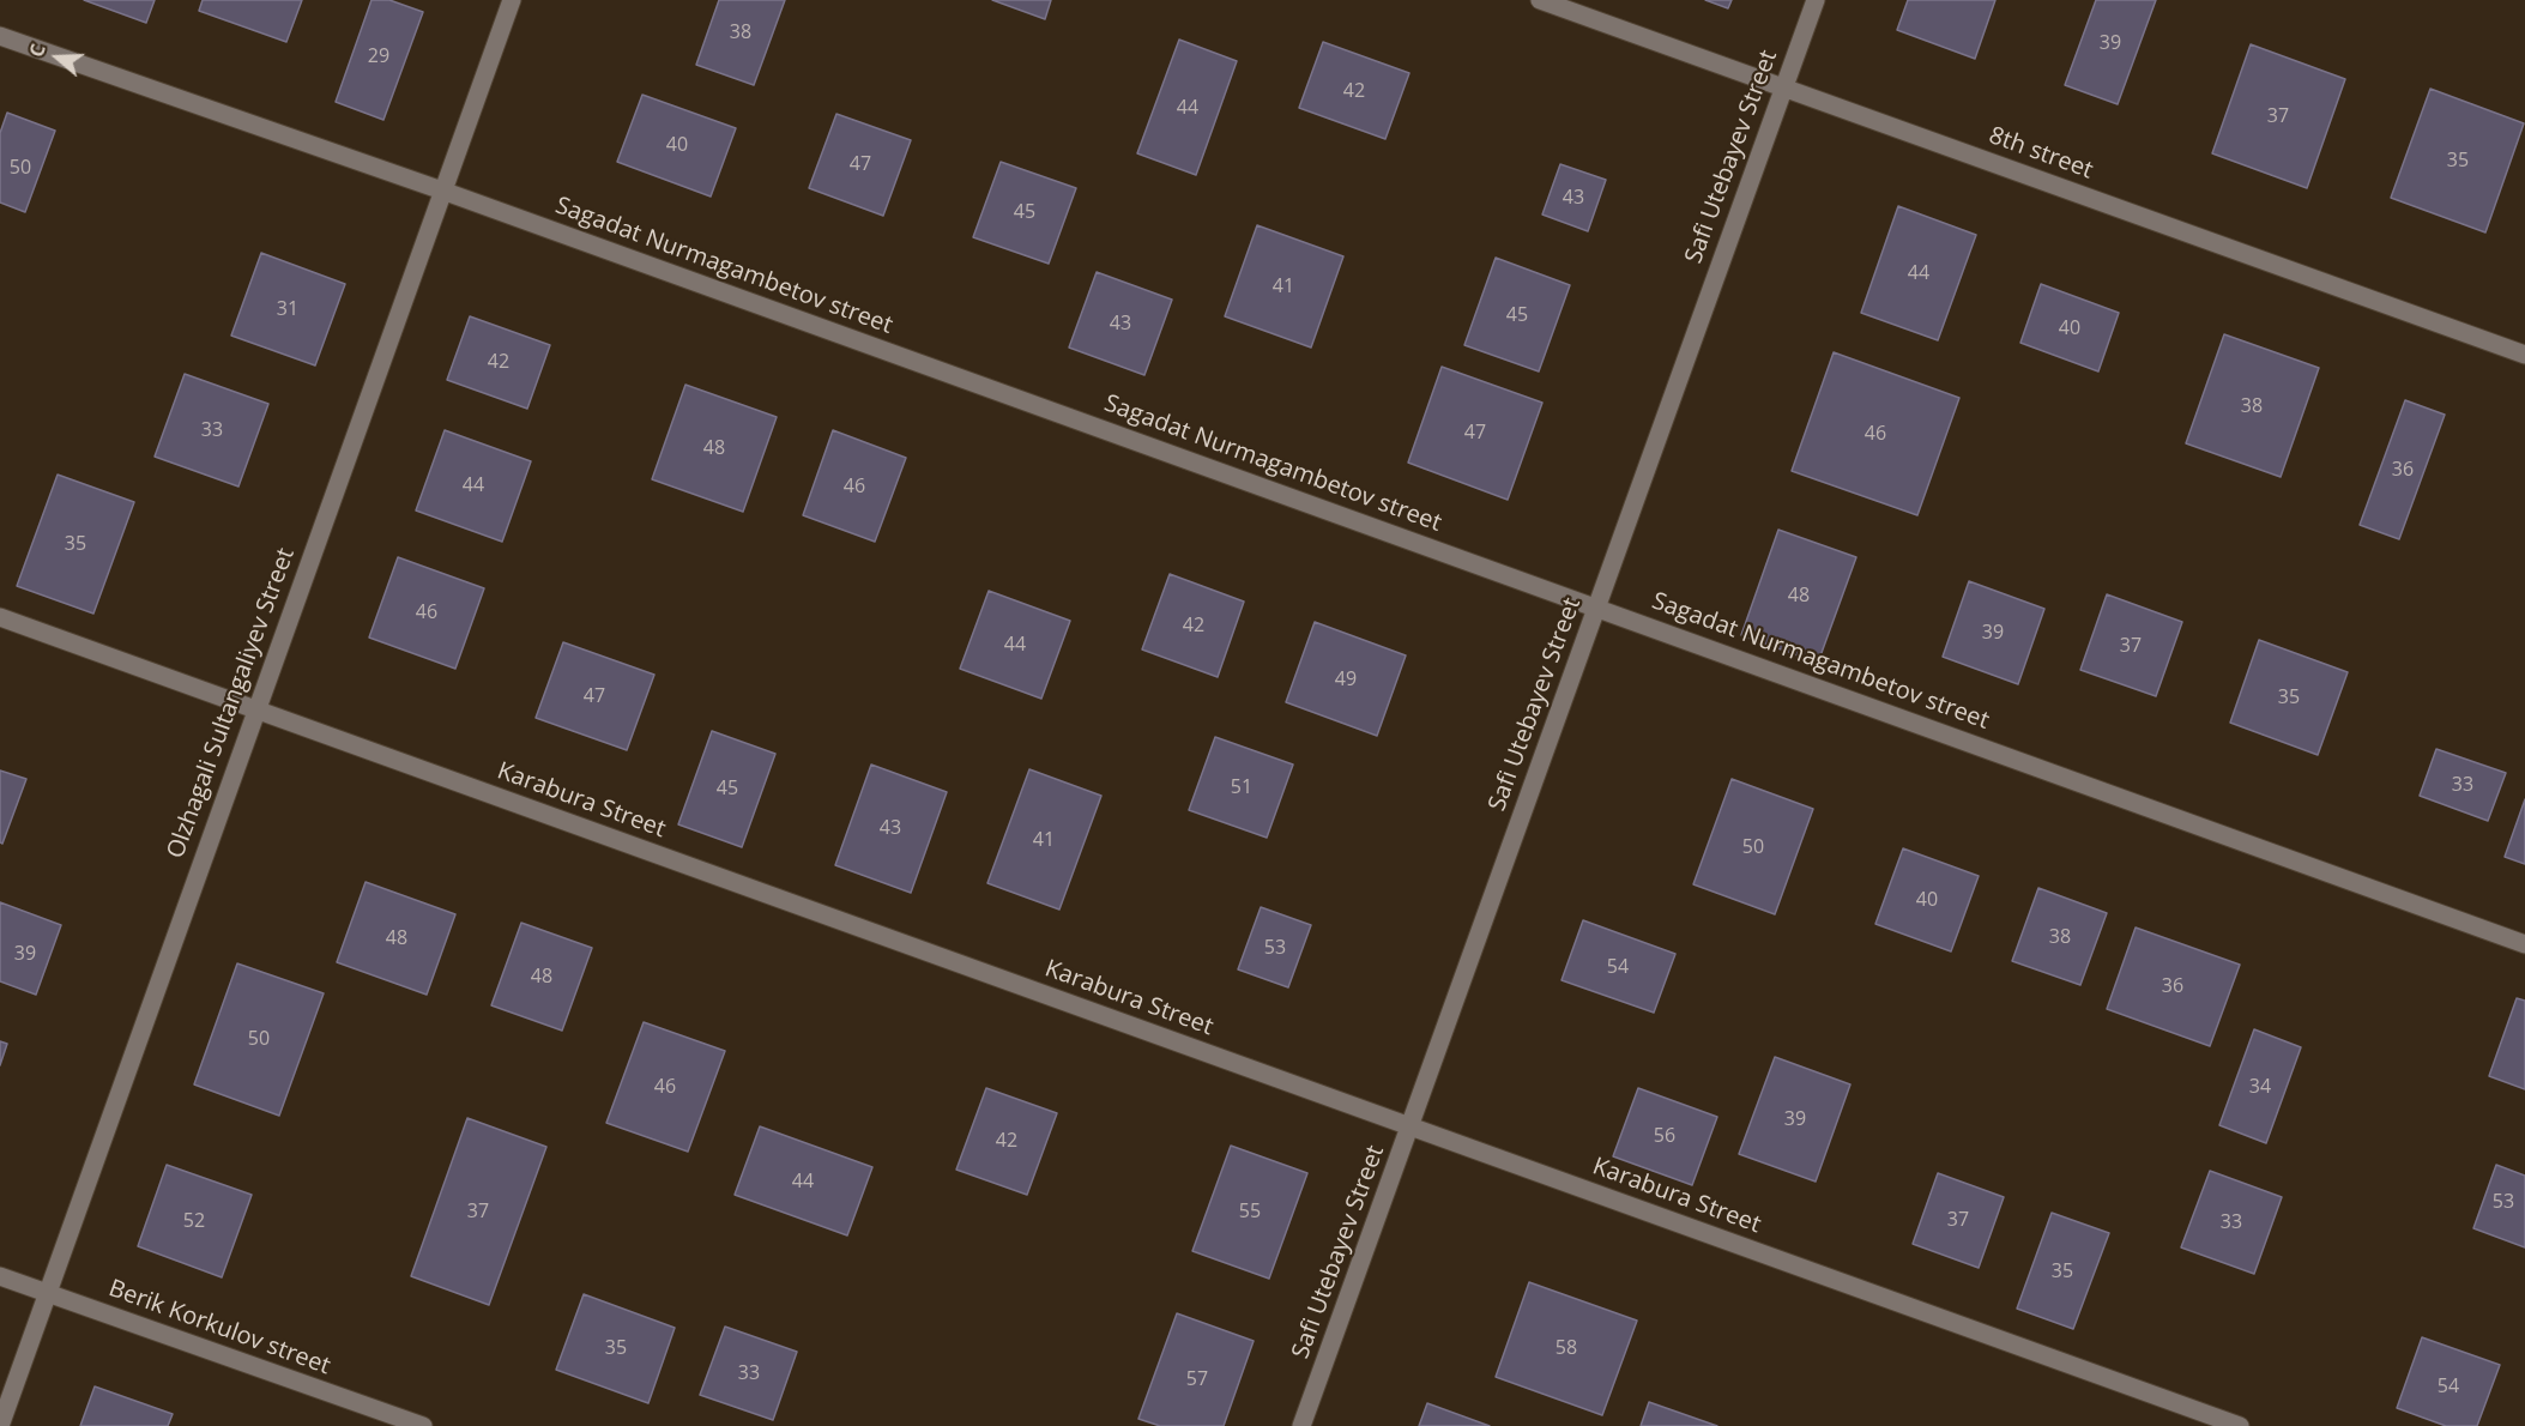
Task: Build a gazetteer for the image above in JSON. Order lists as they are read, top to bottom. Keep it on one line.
{"streets":{"street":["8th street","Safi Utebayev Street","Sagadat Nurmagambetov street","Olzhagali Sultangaliyev Street","Karabura Street","Berik Korkulov street"]},"crossings":[["8th street","Safi Utebayev Street"],["Safi Utebayev Street","Sagadat Nurmagambetov street"],["Safi Utebayev Street","Karabura Street"],["Sagadat Nurmagambetov street","Olzhagali Sultangaliyev Street"],["Olzhagali Sultangaliyev Street","Karabura Street"],["Olzhagali Sultangaliyev Street","Berik Korkulov street"]],"house_numbers":["38","39","29","42","44","37","40","35","47","50","43","45","44","41","31","45","43","40","42","38","33","47","46","48","36","44","46","35","48","46","42","39","44","37","49","47","35","33","51","45","43","41","50","40","38","48","53","39","54","48","36","50","46","34","39","56","42","44","53","37","55","37","52","33","35","35","58","33","57","54"],"north":"left"}
